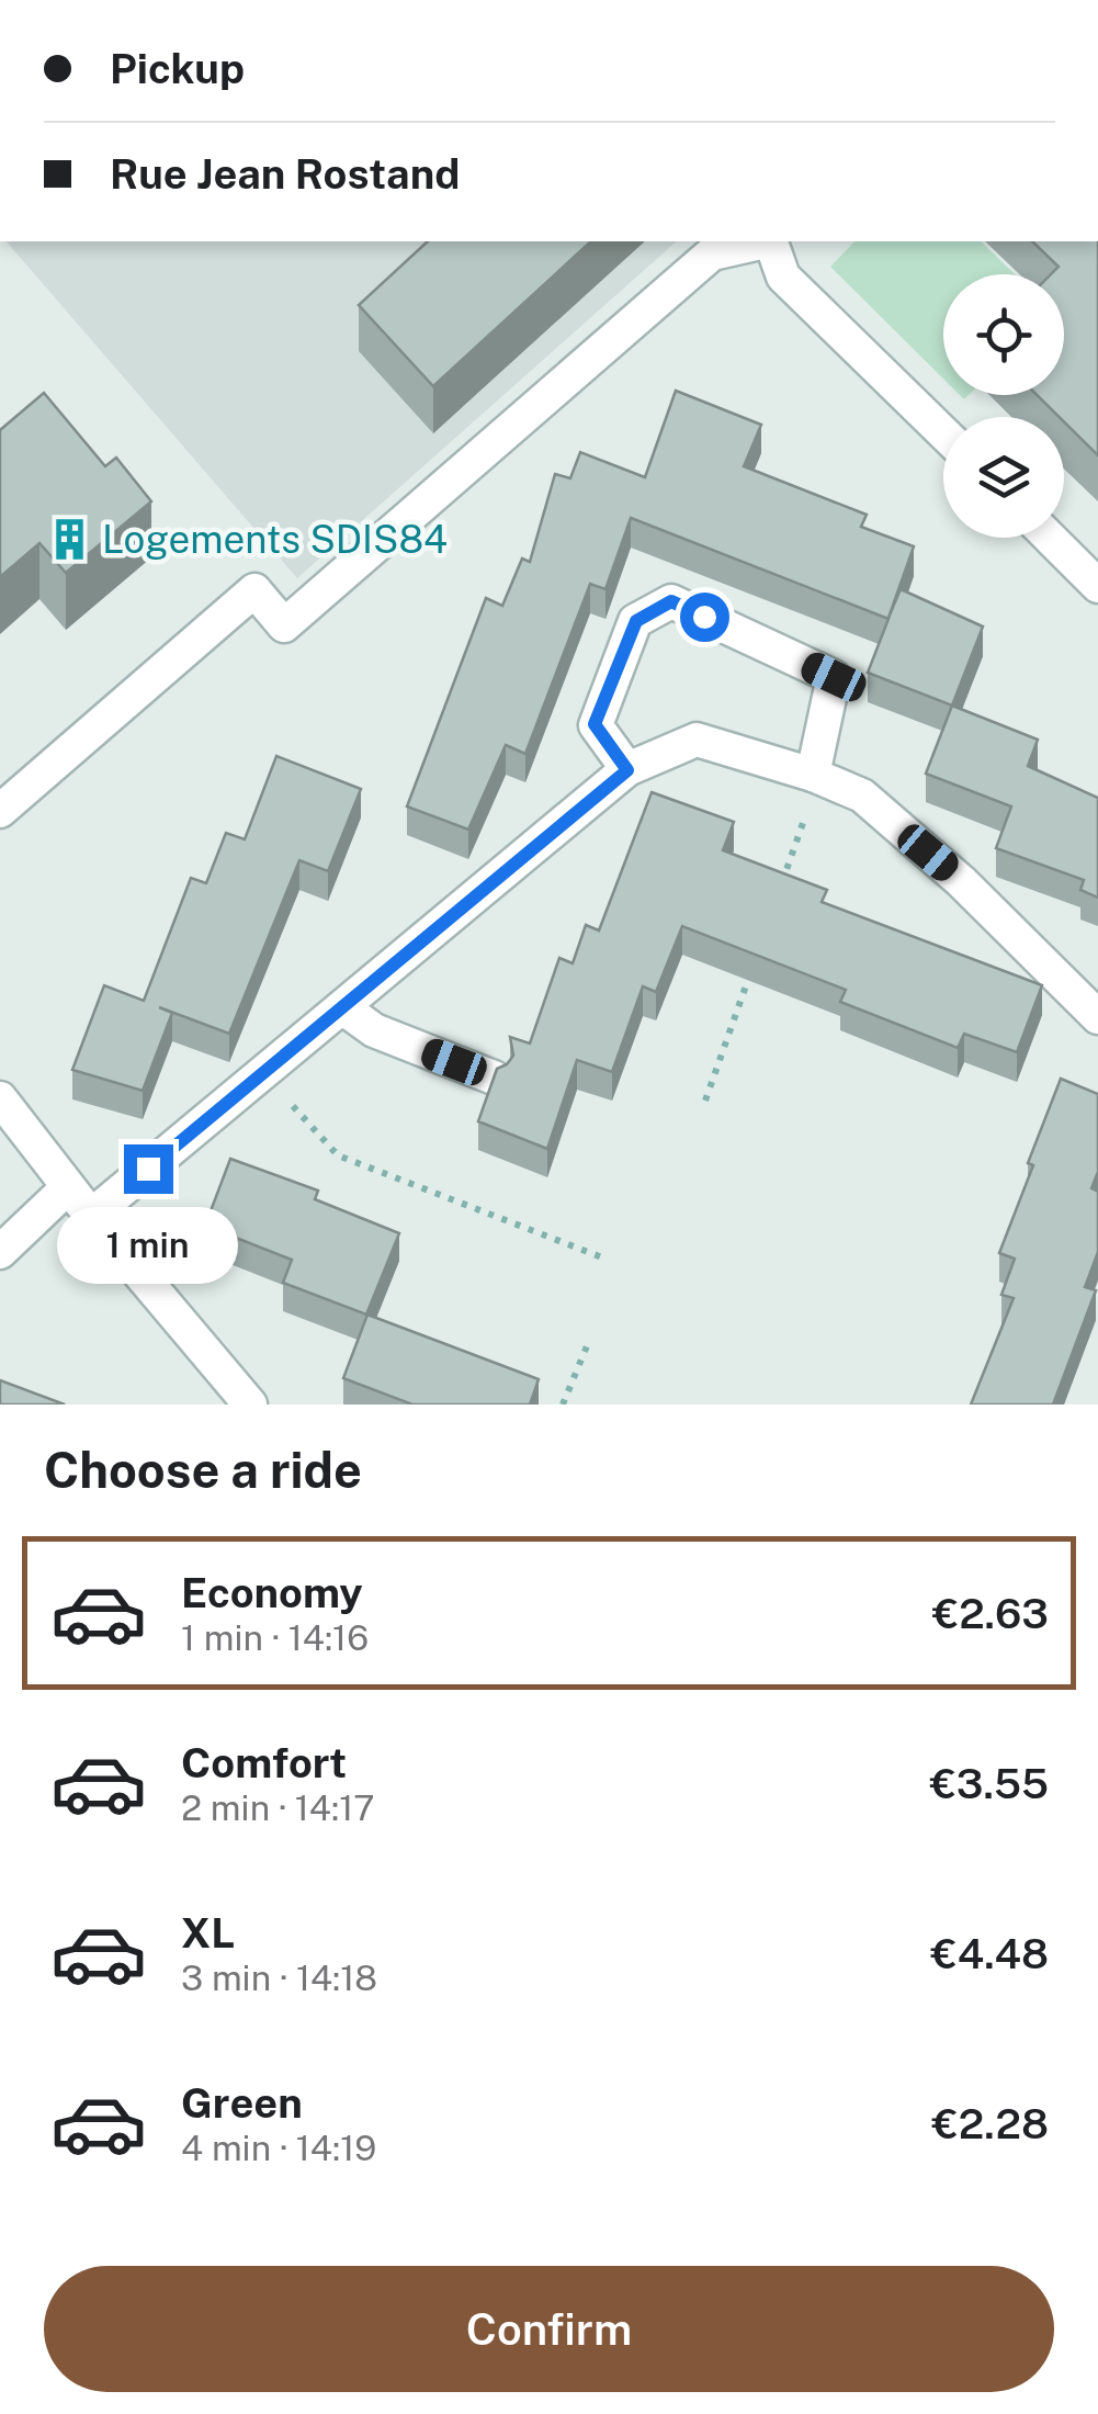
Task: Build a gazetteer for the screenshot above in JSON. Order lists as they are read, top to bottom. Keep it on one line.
{"places":{"building":["Logements SDIS84"]},"page":{"banner":["Pickup","Rue Jean Rostand"],"bubble":"1 min","heading":"Choose a ride","list":[{"name":"Economy","note":"1 min · 14:16","value":"€2.63"},{"name":"Comfort","note":"2 min · 14:17","value":"€3.55"},{"name":"XL","note":"3 min · 14:18","value":"€4.48"},{"name":"Green","note":"4 min · 14:19","value":"€2.28"}],"buttons":"Confirm"}}
